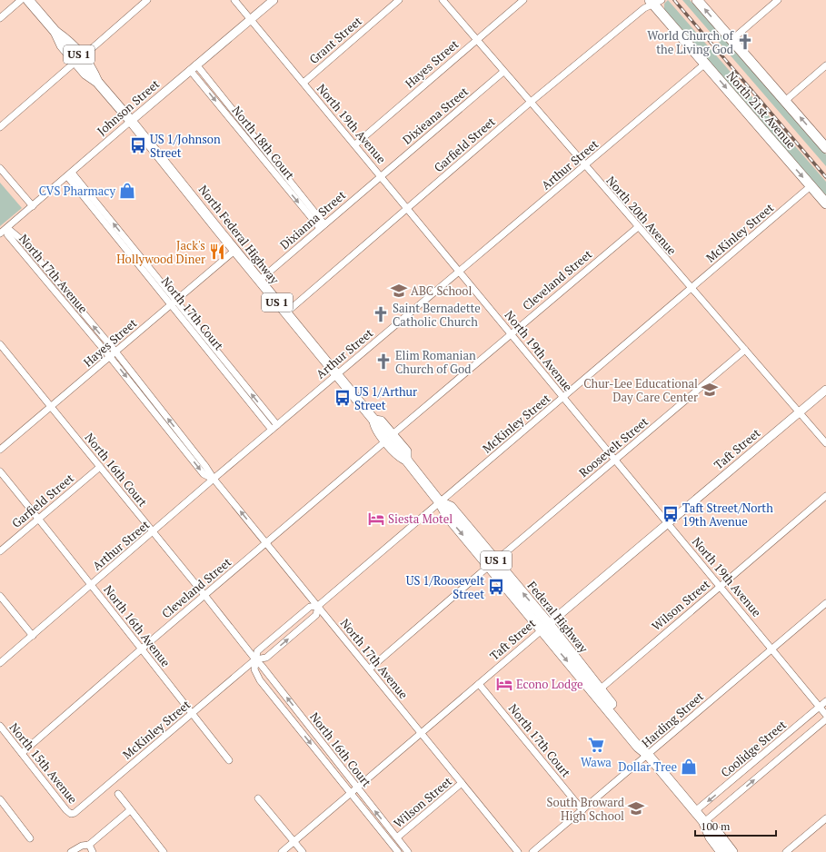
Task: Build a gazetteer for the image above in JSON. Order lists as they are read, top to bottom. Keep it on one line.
{"streets":{"main road":["US 1","North 21st Avenue","North Federal Highway","Federal Highway"],"street":["Grant Street","Hayes Street","Johnson Street","Dixieana Street","North 19th Avenue","North 18th Court","Garfield Street","Arthur Street","North 20th Avenue","Dixianna Street","McKinley Street","North 17th Avenue","Cleveland Street","North 17th Court","Roosevelt Street","Taft Street","North 16th Court","Wilson Street","North 16th Avenue","Harding Street","Coolidge Street","North 15th Avenue"]},"crossings":[["Grant Street","North 19th Avenue"],["Hayes Street","North 19th Avenue"],["Hayes Street","North 20th Avenue"],["Hayes Street","North Federal Highway"],["Hayes Street","North 17th Avenue"],["Hayes Street","North 17th Court"],["Hayes Street","North 16th Court"],["Johnson Street","North 19th Avenue"],["Johnson Street","North 18th Court"],["Johnson Street","North Federal Highway"],["Johnson Street","North 17th Avenue"],["Johnson Street","North 17th Court"],["North 21st Avenue","Garfield Street"],["North 21st Avenue","Arthur Street"],["North 21st Avenue","McKinley Street"],["Dixieana Street","North 19th Avenue"],["Dixieana Street","North 20th Avenue"],["Dixieana Street","Dixianna Street"],["North 19th Avenue","Garfield Street"],["North 19th Avenue","Arthur Street"],["North 19th Avenue","Dixianna Street"],["North 19th Avenue","McKinley Street"],["North 19th Avenue","Cleveland Street"],["North 19th Avenue","Roosevelt Street"],["North 19th Avenue","Taft Street"],["North 19th Avenue","Wilson Street"],["North 19th Avenue","Harding Street"],["North 19th Avenue","Coolidge Street"],["North 18th Court","Dixianna Street"],["Garfield Street","North 20th Avenue"],["Garfield Street","North Federal Highway"],["Garfield Street","North 16th Court"],["Garfield Street","North 16th Avenue"],["Arthur Street","North 20th Avenue"],["Arthur Street","North Federal Highway"],["Arthur Street","North 17th Avenue"],["Arthur Street","North 17th Court"],["Arthur Street","North 16th Court"],["Arthur Street","North 16th Avenue"],["North 20th Avenue","McKinley Street"],["North 20th Avenue","Cleveland Street"],["North 20th Avenue","Roosevelt Street"],["North 20th Avenue","Taft Street"],["Dixianna Street","North Federal Highway"],["McKinley Street","North 17th Avenue"],["McKinley Street","North 16th Court"],["McKinley Street","Federal Highway"],["McKinley Street","North 16th Avenue"],["McKinley Street","North 15th Avenue"],["North Federal Highway","Federal Highway"],["North 17th Avenue","Cleveland Street"],["North 17th Avenue","Roosevelt Street"],["North 17th Avenue","Taft Street"],["North 17th Avenue","Wilson Street"],["Cleveland Street","North 16th Court"],["Cleveland Street","Federal Highway"],["Cleveland Street","North 16th Avenue"],["Cleveland Street","North 15th Avenue"],["North 17th Court","Taft Street"],["North 17th Court","Harding Street"],["Roosevelt Street","Federal Highway"],["Taft Street","North 16th Court"],["Taft Street","Federal Highway"],["North 16th Court","Wilson Street"],["Wilson Street","Federal Highway"],["Federal Highway","Harding Street"],["Federal Highway","Coolidge Street"]],"places":{"church":["World Church of the Living God","Saint Bernadette Catholic Church","Elim Romanian Church of God"],"bus stop":["US 1/Johnson Street","US 1/Arthur Street","Taft Street/North 19th Avenue","US 1/Roosevelt Street"],"shop":["CVS Pharmacy","Dollar Tree"],"restaurant":["Jack's Hollywood Diner"],"school or university":["ABC School","Chur-Lee Educational Day Care Center","South Broward High School"],"hotel":["Siesta Motel","Econo Lodge"],"supermarket":["Wawa"]},"scale_bar":"100 m"}
